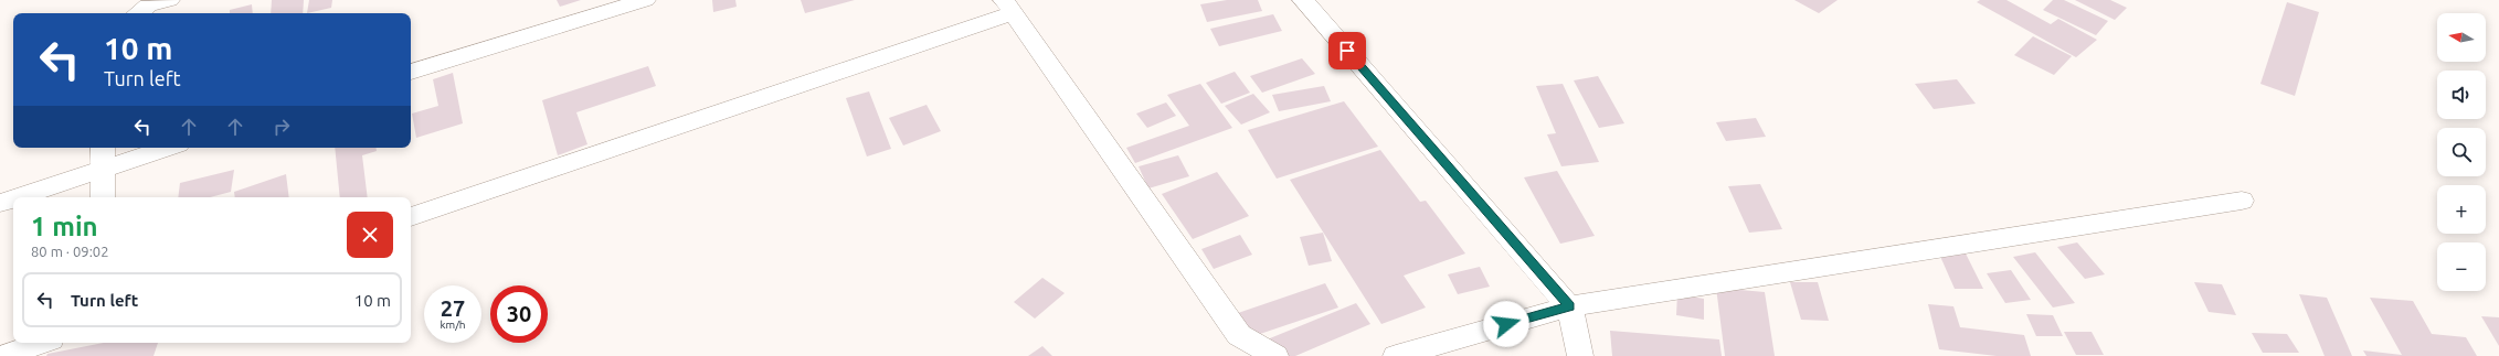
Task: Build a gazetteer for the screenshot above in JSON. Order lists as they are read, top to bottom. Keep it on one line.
{"north":"left","page":{"map_buttons":["+","−"],"turn":["10 m","Turn left"],"heading":["1 min","80 m · 09:02"],"list":[{"name":"Turn left","value":"10 m"}],"speed":"27 km/h","limit":"30"}}
